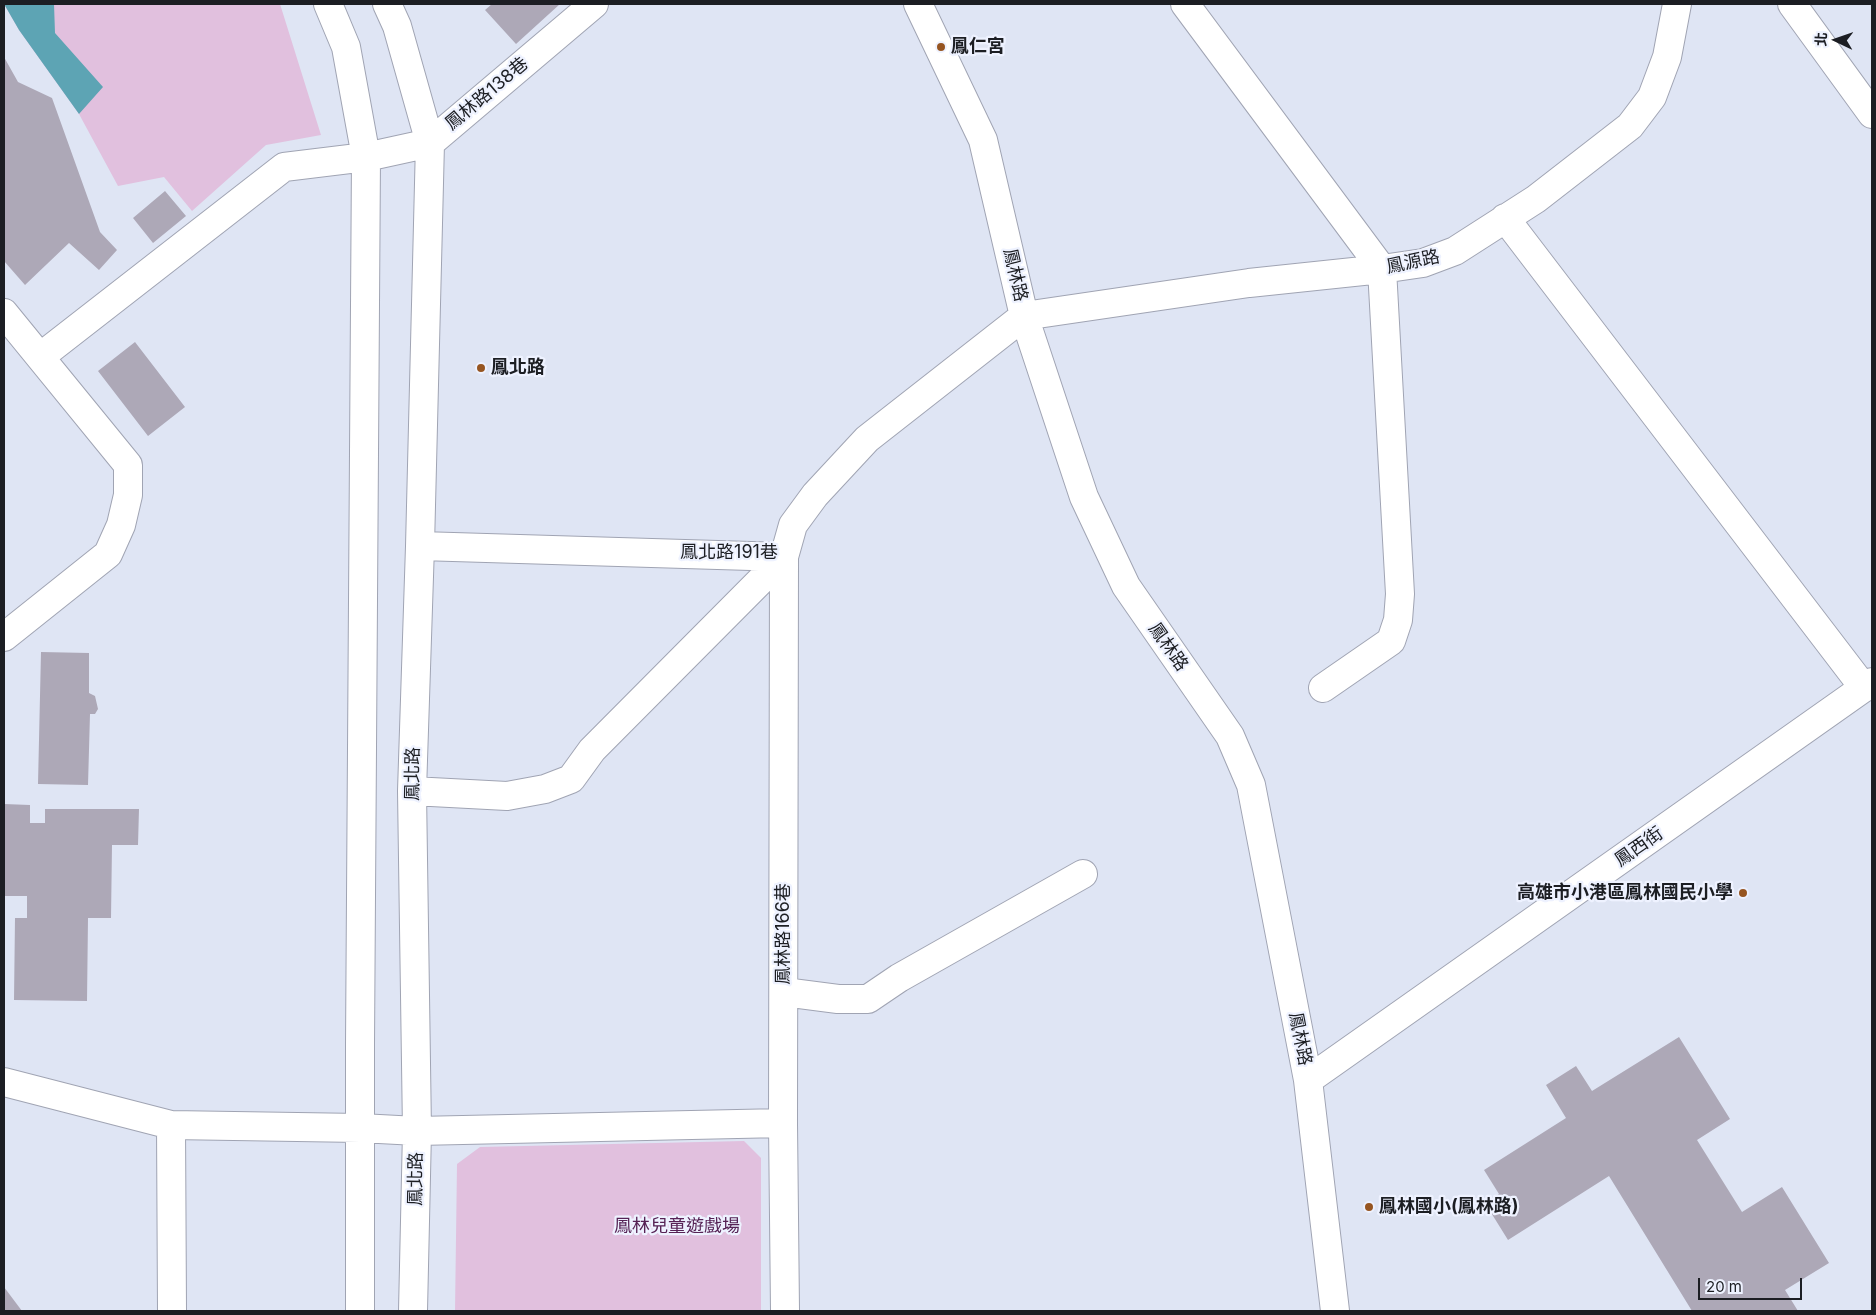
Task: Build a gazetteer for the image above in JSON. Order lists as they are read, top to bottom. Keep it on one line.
{"streets":{"street":["鳳林路138巷","鳳源路","鳳林路","鳳北路191巷","鳳北路","鳳西街","鳳林路166巷"]},"crossings":[["鳳林路138巷","鳳北路"],["鳳源路","鳳林路"],["鳳源路","鳳北路191巷"],["鳳林路","鳳北路191巷"],["鳳林路","鳳西街"],["鳳北路191巷","鳳北路"],["鳳北路191巷","鳳林路166巷"]],"parks":["鳳林兒童遊戲場"],"places":["鳳仁宮","鳳北路","高雄市小港區鳳林國民小學","鳳林國小(鳳林路)"],"scale_bar":"20 m","north":"left"}
